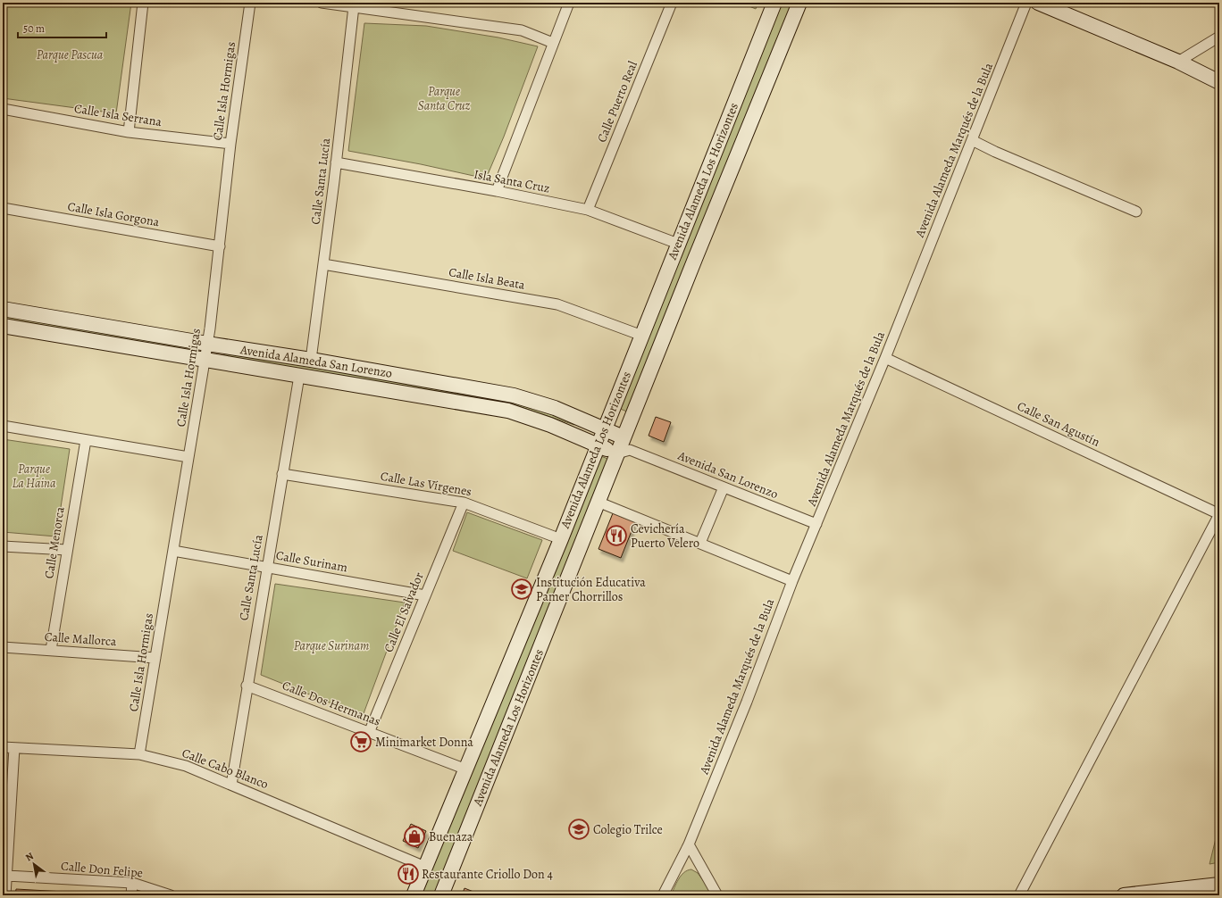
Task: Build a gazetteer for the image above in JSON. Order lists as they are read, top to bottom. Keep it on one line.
{"streets":{"main road":["Avenida Alameda Los Horizontes","Avenida Alameda San Lorenzo"],"street":["Calle Isla Hormigas","Calle Puerto Real","Calle Isla Serrana","Avenida Alameda Marqués de la Bula","Calle Santa Lucía","Isla Santa Cruz","Calle Isla Gorgona","Calle Isla Beata","Calle San Agustín","Avenida San Lorenzo","Calle Las Vírgenes","Calle Menorca","Calle Surinam","Calle El Salvador","Calle Mallorca","Calle Dos Hermanas","Calle Cabo Blanco","Calle Don Felipe"]},"crossings":[["Calle Isla Hormigas","Calle Isla Serrana"],["Calle Isla Hormigas","Calle Isla Gorgona"],["Calle Isla Hormigas","Avenida Alameda San Lorenzo"],["Calle Isla Hormigas","Calle Surinam"],["Calle Isla Hormigas","Calle Mallorca"],["Calle Isla Hormigas","Calle Cabo Blanco"],["Calle Puerto Real","Isla Santa Cruz"],["Avenida Alameda Marqués de la Bula","Calle San Agustín"],["Avenida Alameda Marqués de la Bula","Avenida San Lorenzo"],["Calle Santa Lucía","Isla Santa Cruz"],["Calle Santa Lucía","Calle Isla Beata"],["Calle Santa Lucía","Avenida Alameda San Lorenzo"],["Calle Santa Lucía","Calle Las Vírgenes"],["Calle Santa Lucía","Calle Surinam"],["Calle Santa Lucía","Calle Dos Hermanas"],["Calle Santa Lucía","Calle Cabo Blanco"],["Isla Santa Cruz","Avenida Alameda Los Horizontes"],["Avenida Alameda Los Horizontes","Calle Isla Beata"],["Avenida Alameda Los Horizontes","Avenida Alameda San Lorenzo"],["Avenida Alameda Los Horizontes","Avenida San Lorenzo"],["Avenida Alameda Los Horizontes","Calle Las Vírgenes"],["Avenida Alameda Los Horizontes","Calle Dos Hermanas"],["Avenida Alameda Los Horizontes","Calle Cabo Blanco"],["Avenida Alameda San Lorenzo","Avenida San Lorenzo"],["Calle Las Vírgenes","Calle El Salvador"],["Calle Menorca","Calle Mallorca"],["Calle Surinam","Calle El Salvador"],["Calle El Salvador","Calle Dos Hermanas"]],"parks":["Parque Pascua","Parque Santa Cruz","Parque La Haina","Parque Surinam"],"places":{"restaurant":["Cevichería Puerto Velero","Restaurante Criollo Don 4"],"school or university":["Institución Educativa Pamer Chorrillos","Colegio Trilce"],"supermarket":["Minimarket Donna"],"shop":["Buenaza"]},"scale_bar":"50 m","north":"top left"}
